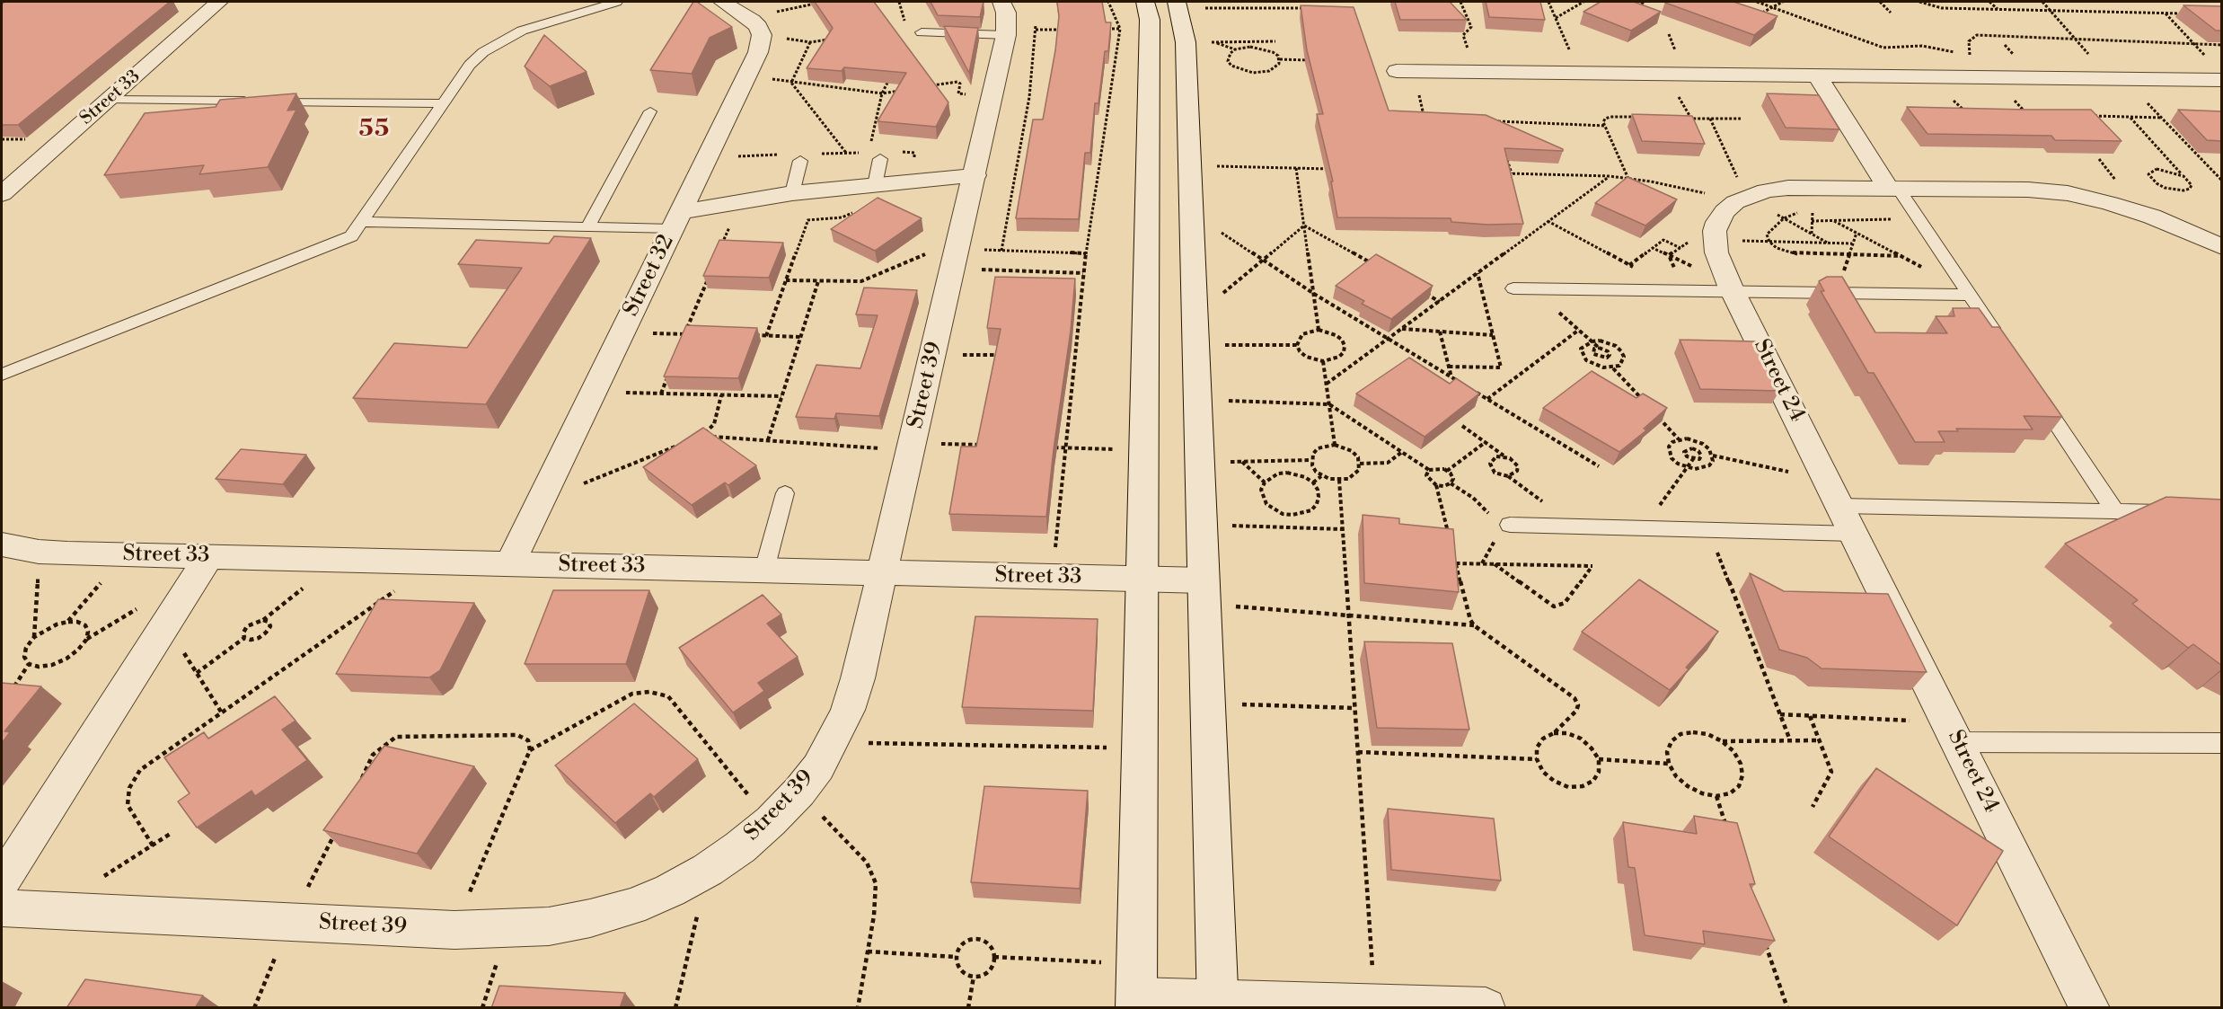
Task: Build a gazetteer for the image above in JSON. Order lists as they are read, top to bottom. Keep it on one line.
{"streets":{"street":["Street 33","Street 32","Street 24","Street 39"]},"crossings":[["Street 33","Street 32"],["Street 33","Street 39"]],"districts":["55"]}
